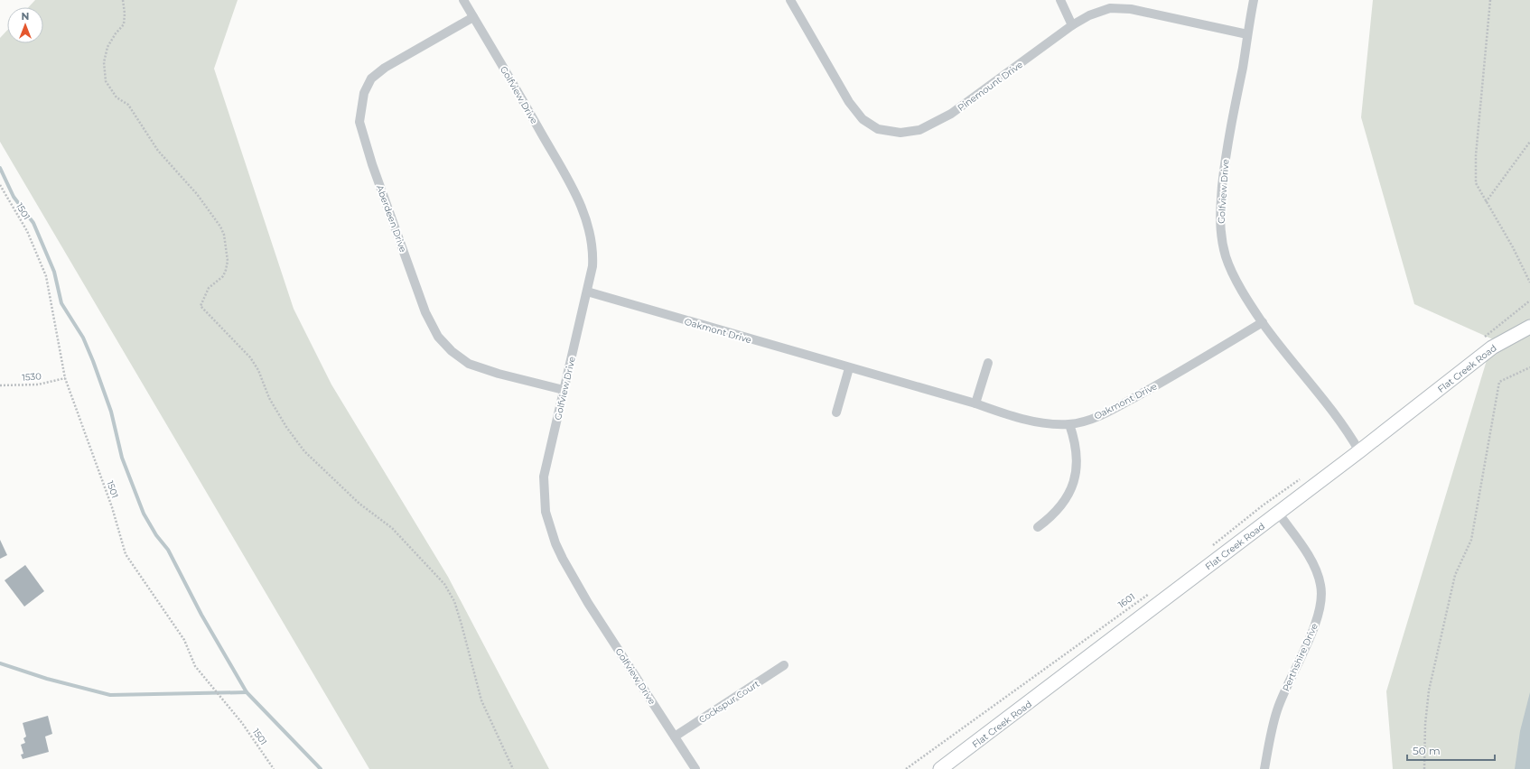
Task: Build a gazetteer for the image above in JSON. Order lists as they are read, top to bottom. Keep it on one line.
{"streets":{"street":["Pinemount Drive","Golfview Drive","Aberdeen Drive","Oakmont Drive","Flat Creek Road","Perthshire Drive","Cockspur Court"],"path":["1501","1530","1601"]},"crossings":[["Pinemount Drive","Golfview Drive"],["Golfview Drive","Aberdeen Drive"],["Golfview Drive","Oakmont Drive"],["Golfview Drive","Flat Creek Road"],["Golfview Drive","Cockspur Court"],["1501","1530"],["Flat Creek Road","Perthshire Drive"]],"scale_bar":"50 m","north":"top"}
